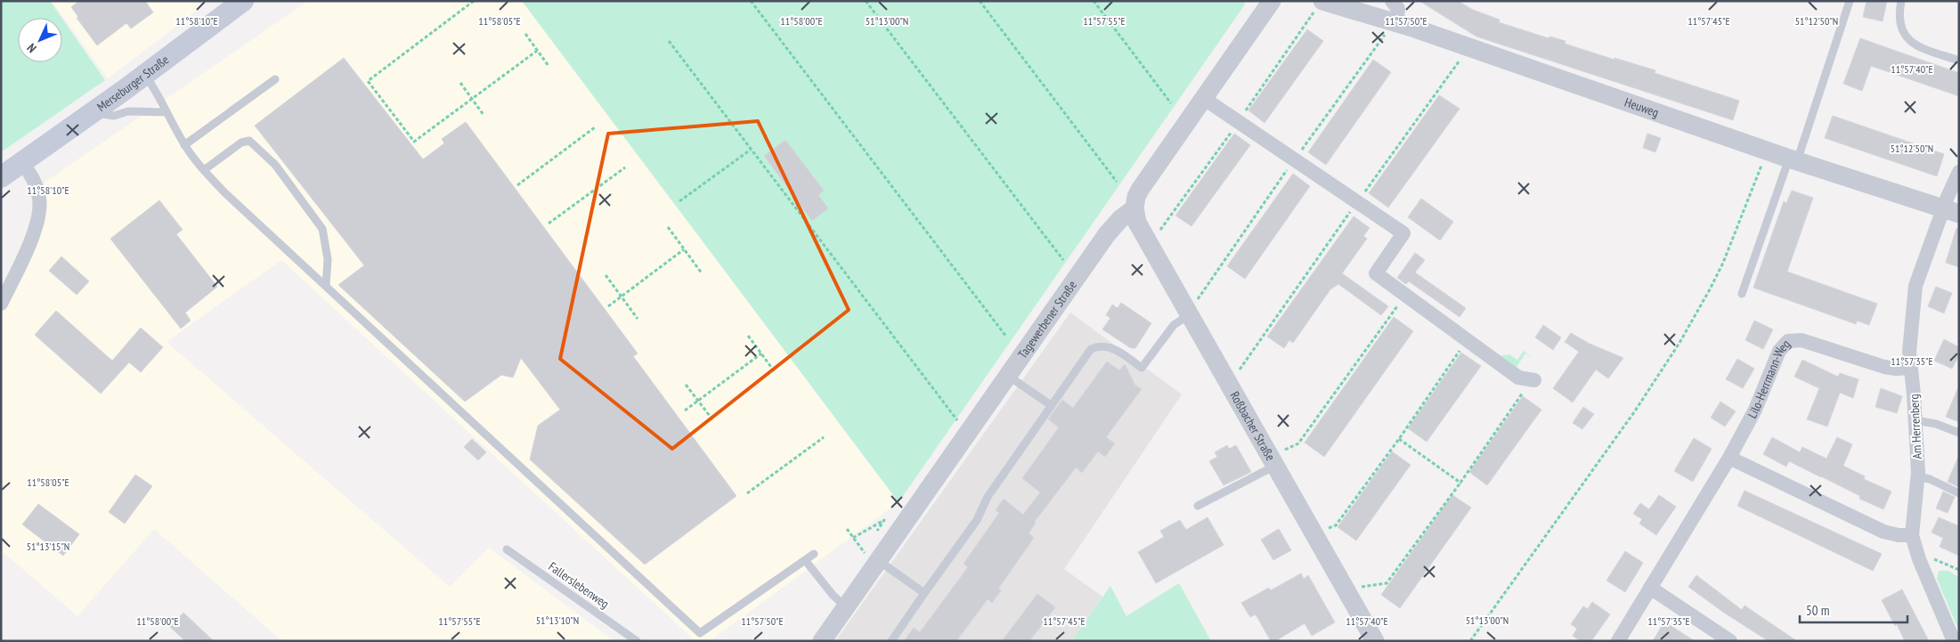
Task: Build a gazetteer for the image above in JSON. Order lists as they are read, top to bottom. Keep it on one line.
{"streets":{"main road":["Merseburger Straße"],"street":["Heuweg","Tagewerbener Straße","Lilo-Herrmann-Weg","Roßbacher Straße","Am Herrenberg"],"lane":["Fallerslebenweg"]},"crossings":[["Heuweg","Am Herrenberg"],["Tagewerbener Straße","Roßbacher Straße"],["Lilo-Herrmann-Weg","Am Herrenberg"]],"scale_bar":"50 m","north":"bottom left","coordinates":["11°58'10\"E","11°58'05\"E","11°58'00\"E","11°57'55\"E","11°57'50\"E","11°57'45\"E","51°13'00\"N","51°12'50\"N","11°57'40\"E","11°57'35\"E","51°13'15\"N","51°13'10\"N"]}
